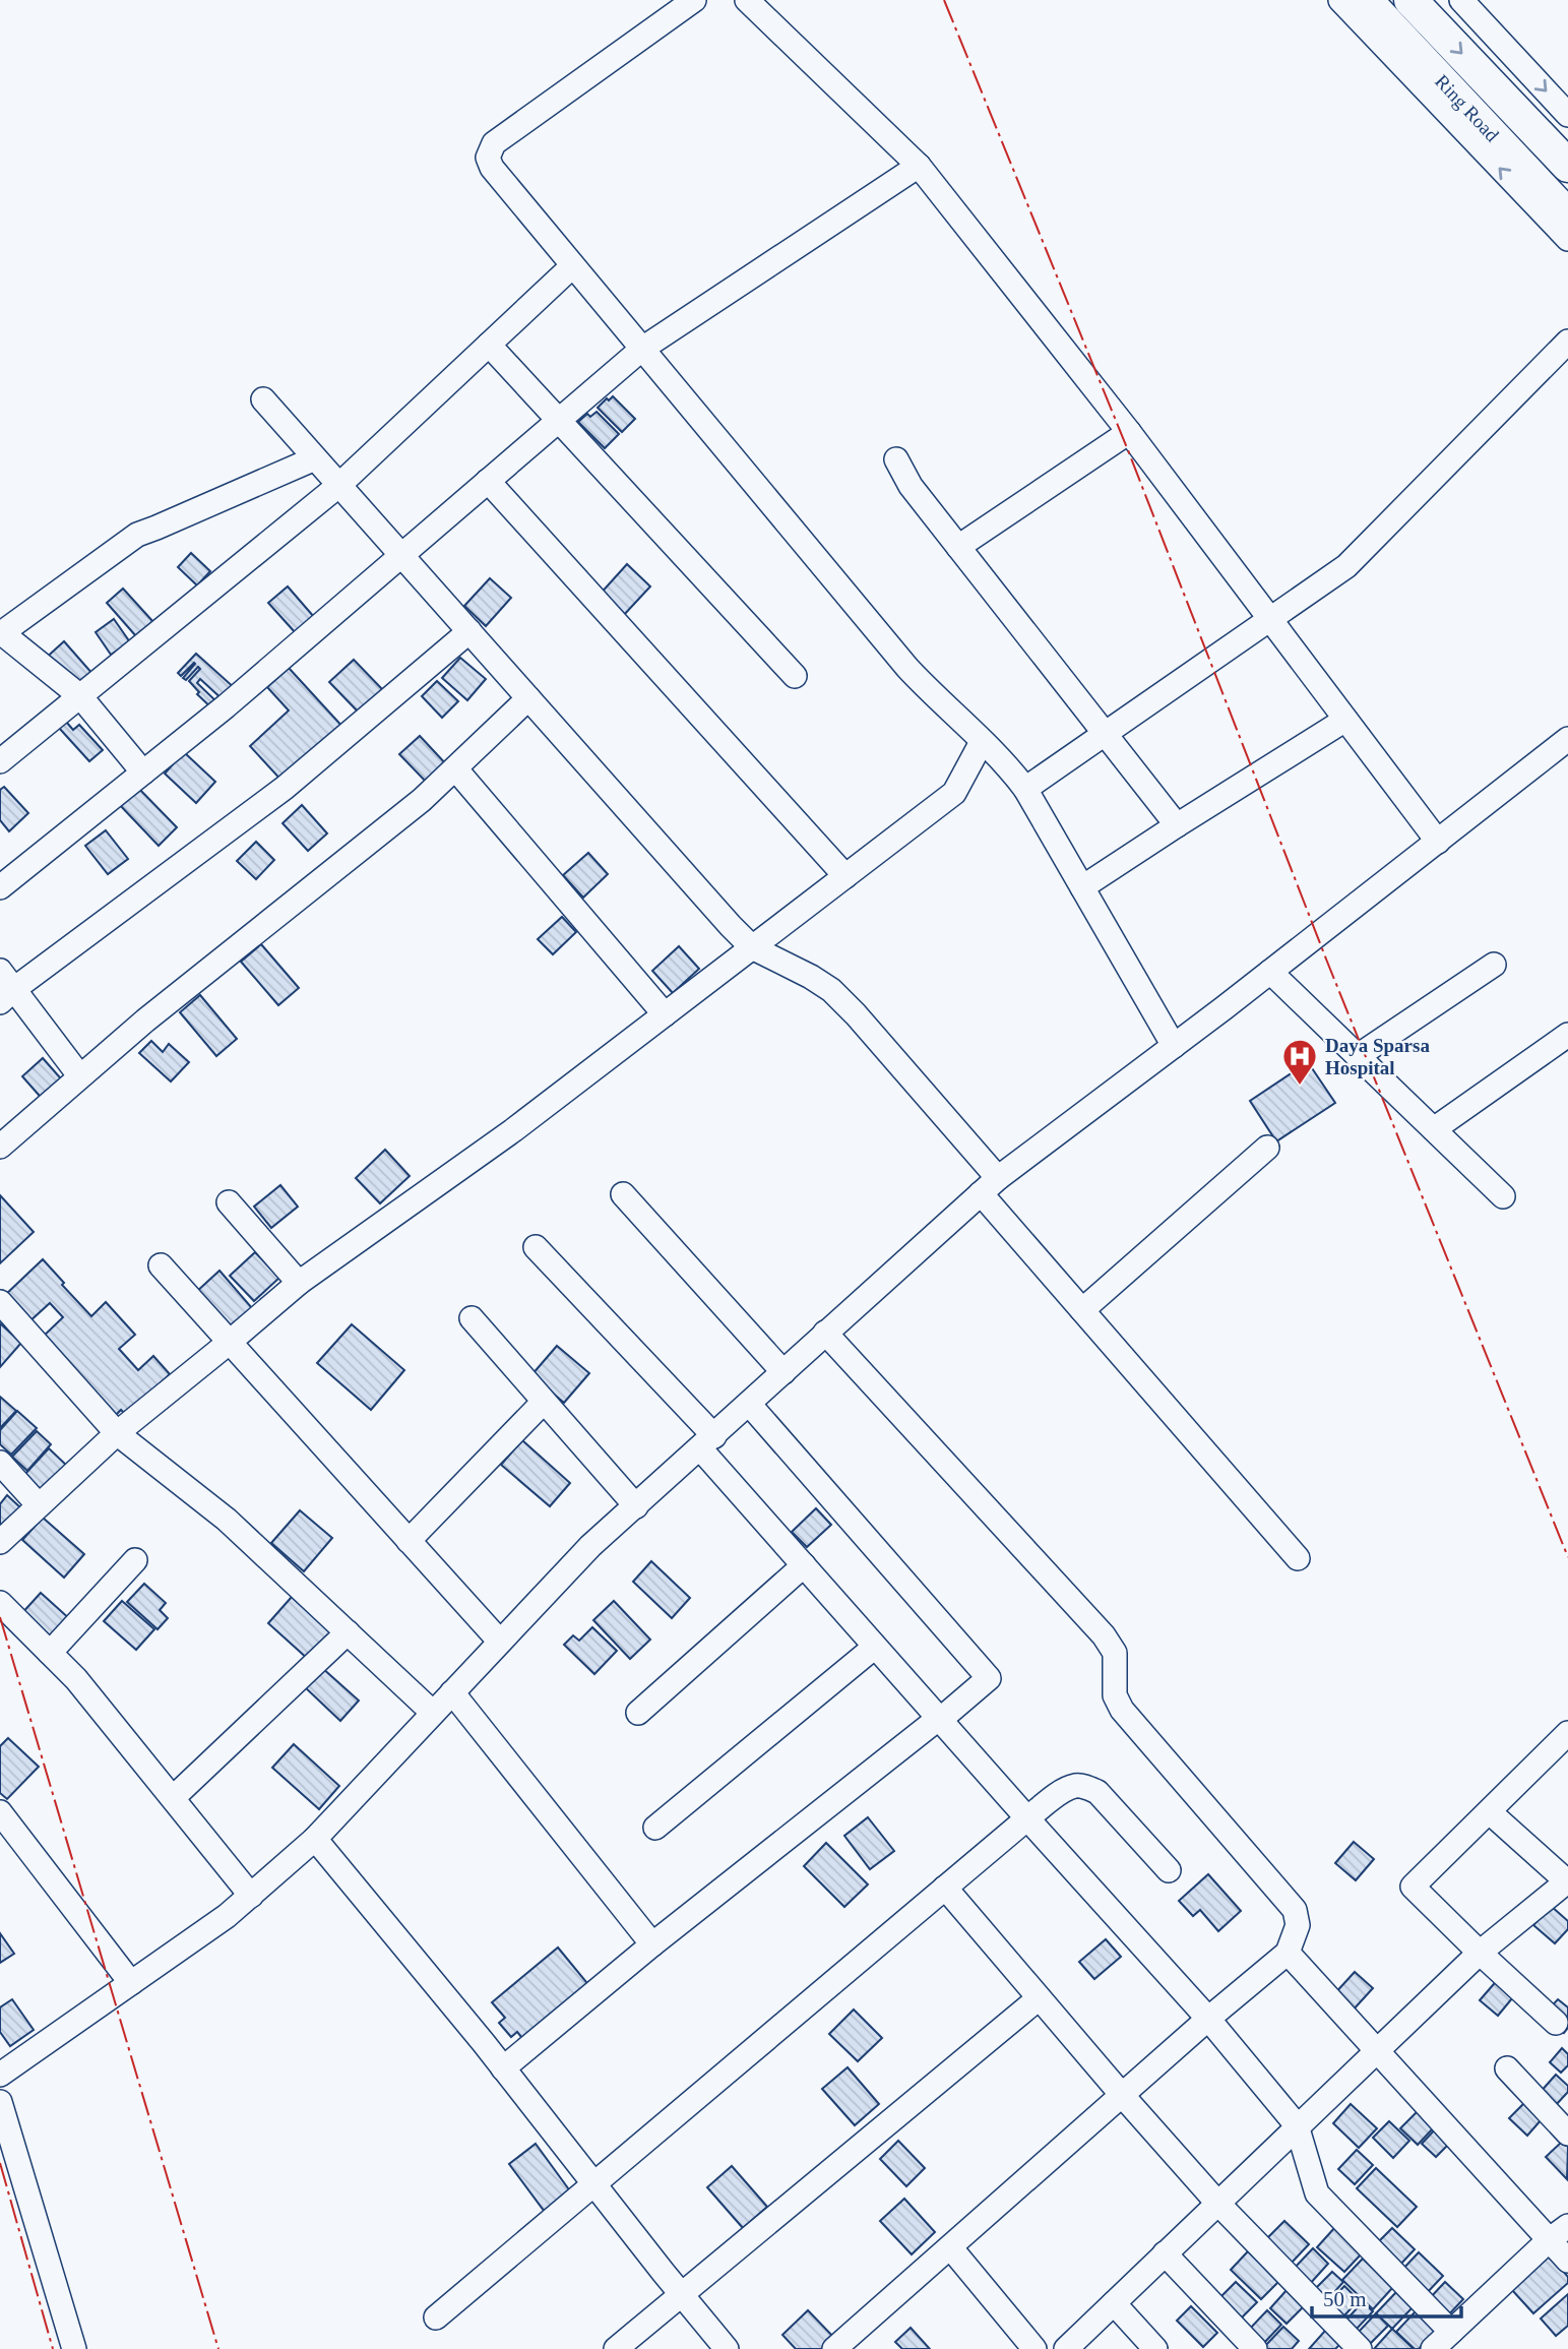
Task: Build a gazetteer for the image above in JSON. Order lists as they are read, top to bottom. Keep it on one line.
{"streets":{"highway":["Ring Road"]},"places":{"hospital":["Daya Sparsa Hospital"]},"scale_bar":"50 m"}
